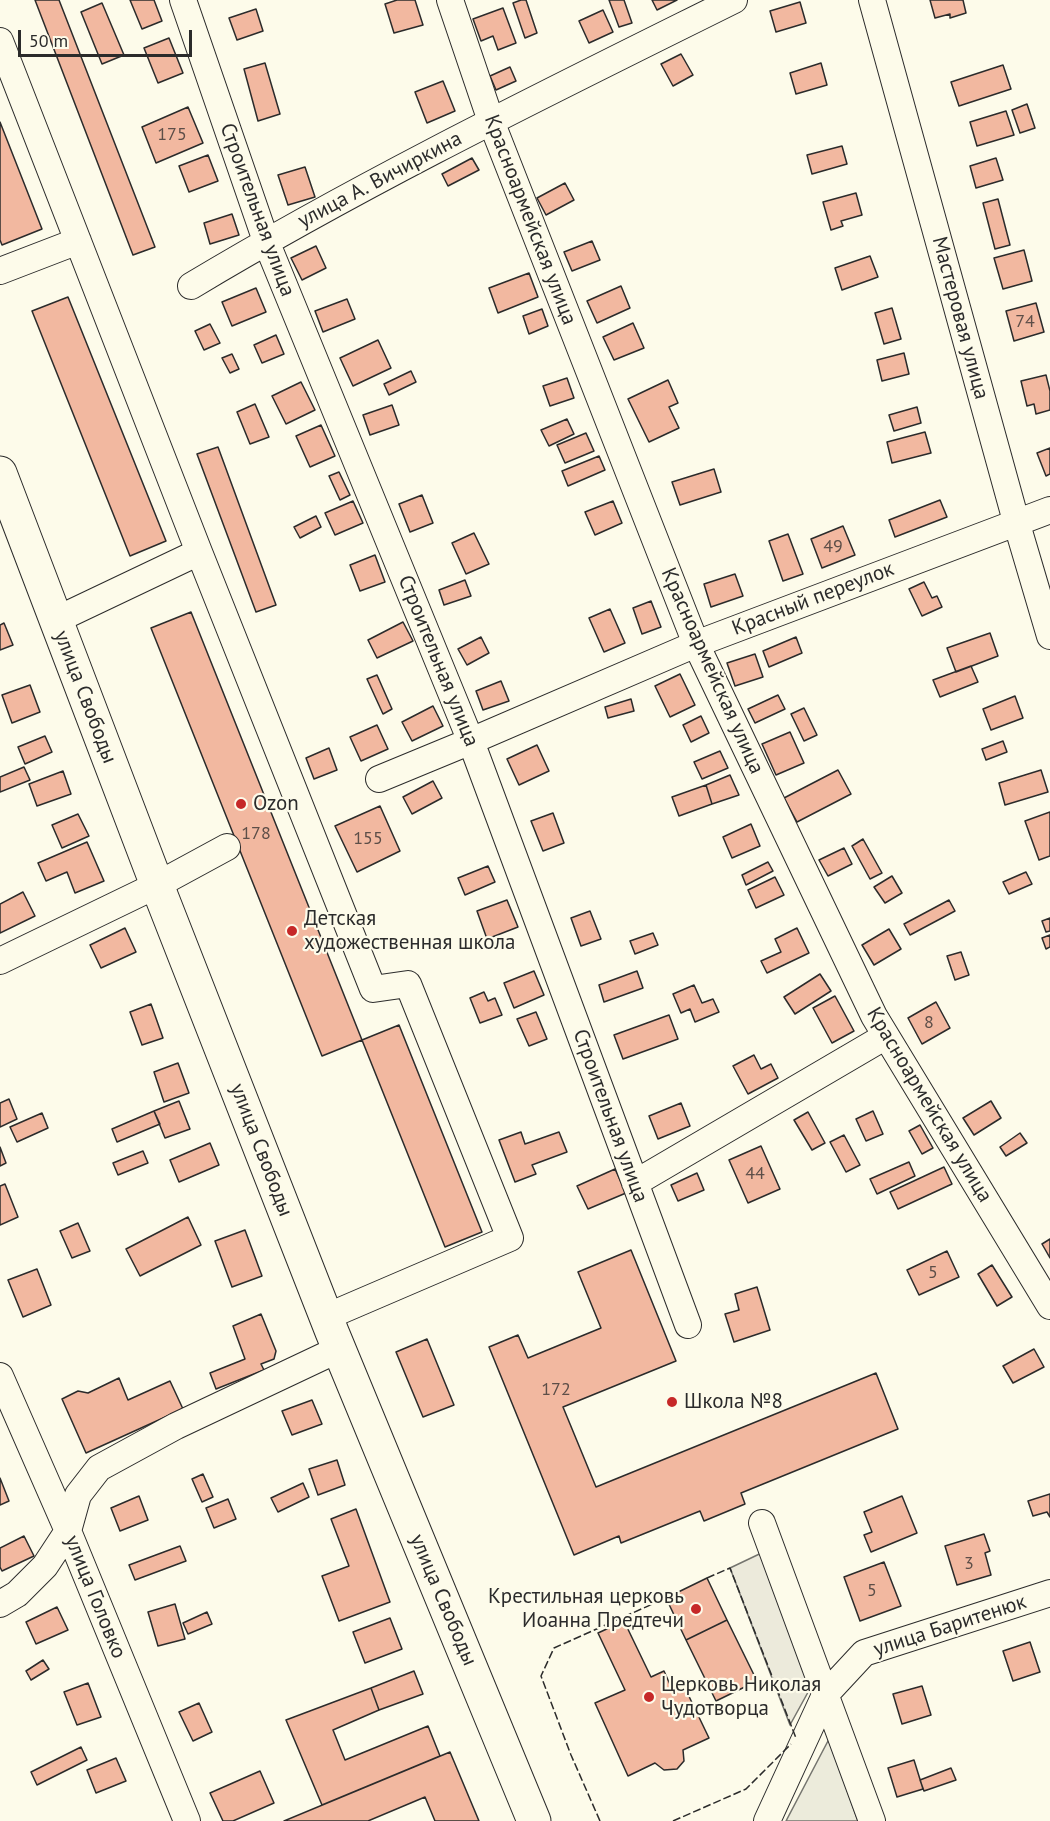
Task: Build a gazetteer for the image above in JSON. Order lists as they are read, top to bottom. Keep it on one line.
{"streets":{"main road":["улица Свободы"],"street":["улица А. Вичиркина","Строительная улица","Красноармейская улица","Мастеровая улица","Красный переулок","улица Головко","улица Баритенюк"]},"crossings":[["улица А. Вичиркина","Строительная улица"],["улица А. Вичиркина","Красноармейская улица"],["Строительная улица","Красный переулок"],["Красноармейская улица","Красный переулок"],["Мастеровая улица","Красный переулок"]],"places":["Ozon","Детская художественная школа","Школа №8","Крестильная церковь Иоанна Предтечи","Церковь Николая Чудотворца"],"house_numbers":["175","74","49","178","155","8","44","5","172","3","5"],"scale_bar":"50 m"}
